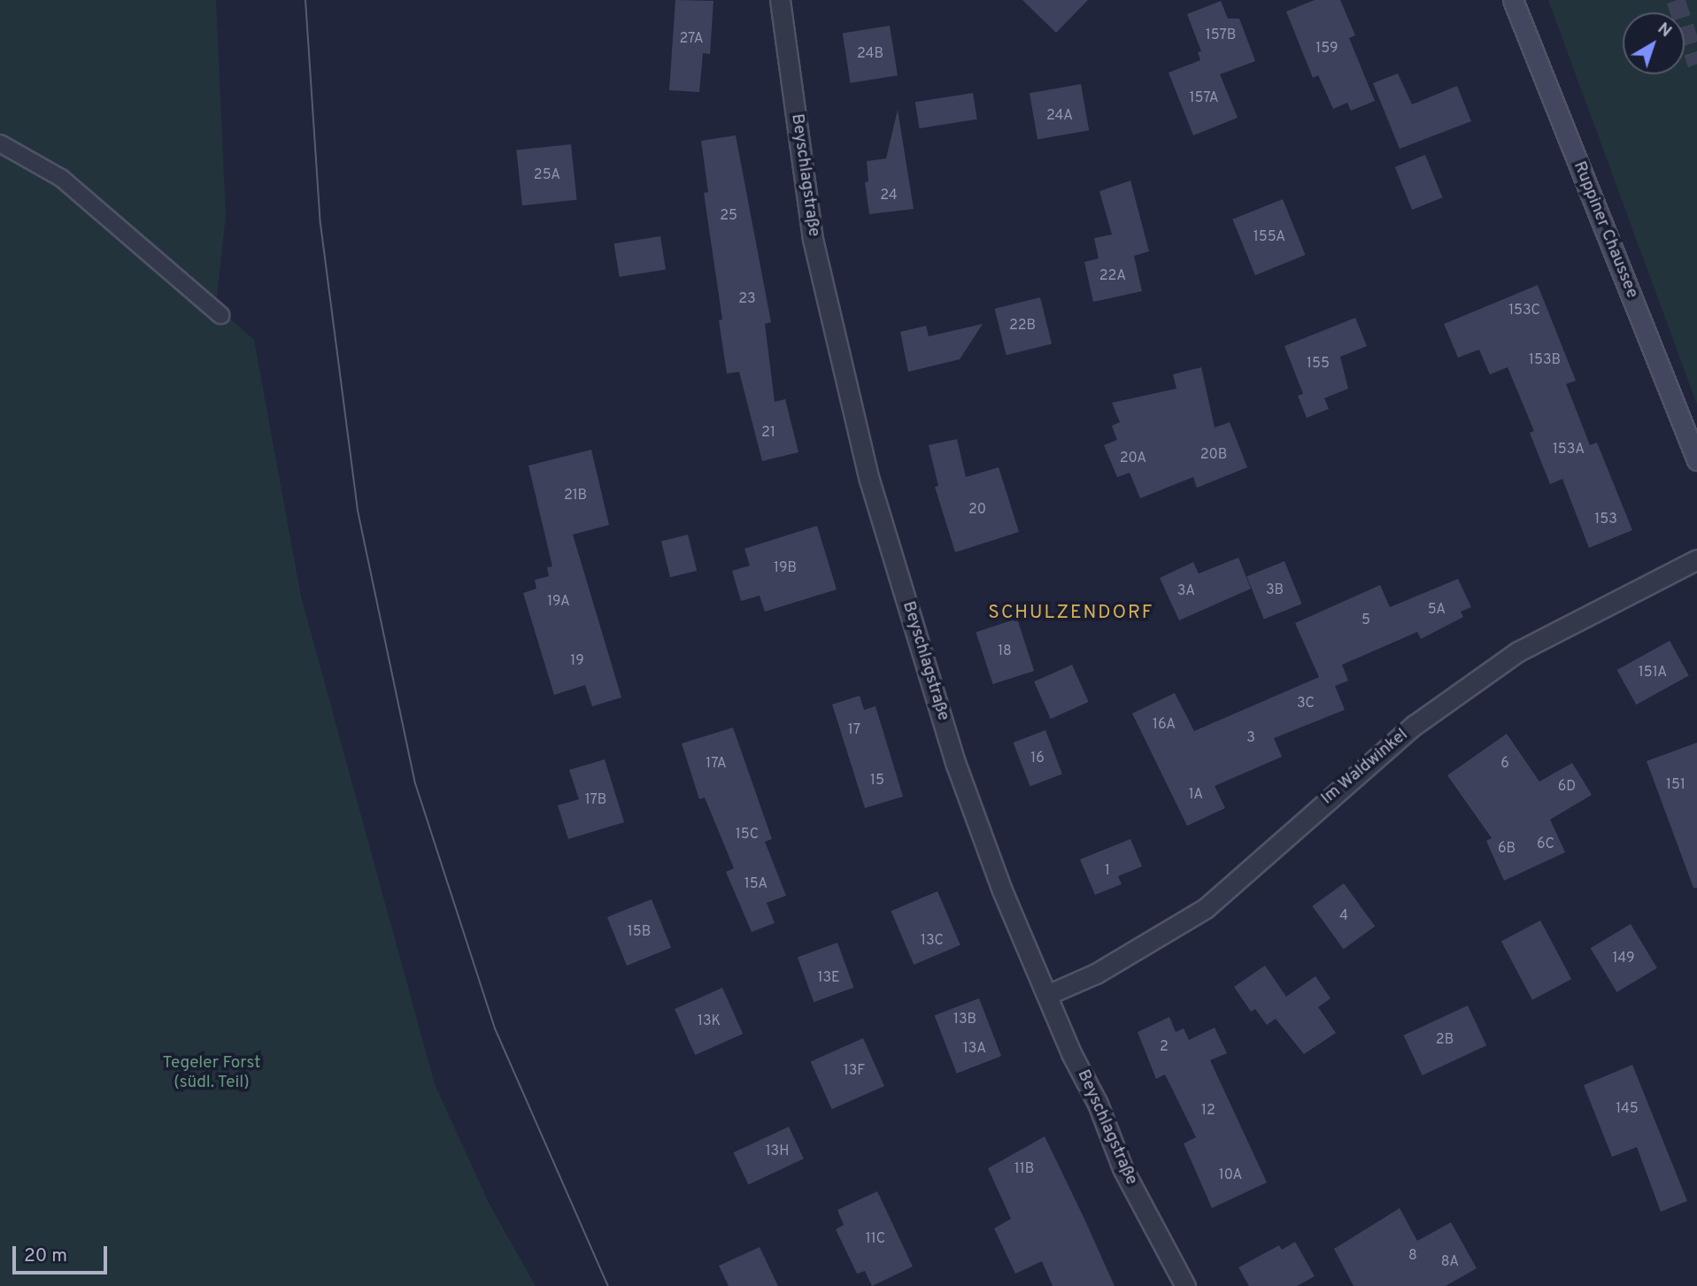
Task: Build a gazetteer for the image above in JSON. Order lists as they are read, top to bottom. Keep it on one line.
{"streets":{"street":["Beyschlagstraße","Ruppiner Chaussee","Im Waldwinkel"]},"crossings":[["Beyschlagstraße","Im Waldwinkel"]],"districts":["SCHULZENDORF"],"parks":["Tegeler Forst (südl. Teil)"],"house_numbers":["157B","27A","159","24B","157A","24A","25A","24","25","155A","22A","23","153C","22B","153B","155","21","153A","20B","20A","21B","20","153","19B","3B","3A","19A","5A","5","18","19","151A","3C","16A","17","3","16","17A","6","15","151","6D","1A","17B","15C","6C","6B","1","15A","4","15B","13C","149","13E","13B","13K","2B","2","13A","13F","145","12","13H","11B","10A","11C","8","8A"],"scale_bar":"20 m","north":"top right"}
